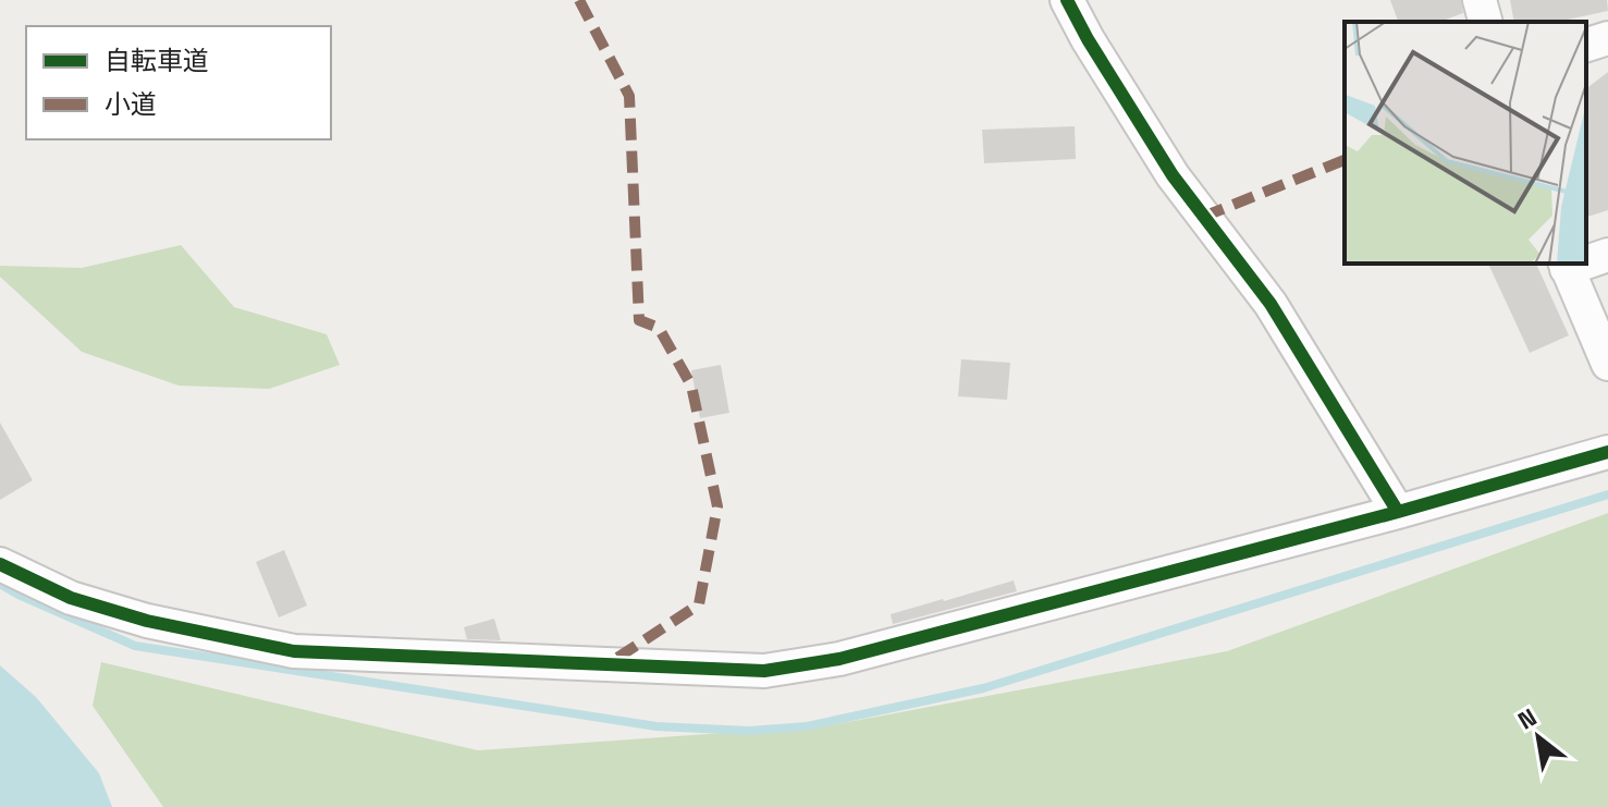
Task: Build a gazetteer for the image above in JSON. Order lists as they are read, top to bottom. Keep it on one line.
{"legend":["自転車道","小道"],"north":"top left"}
